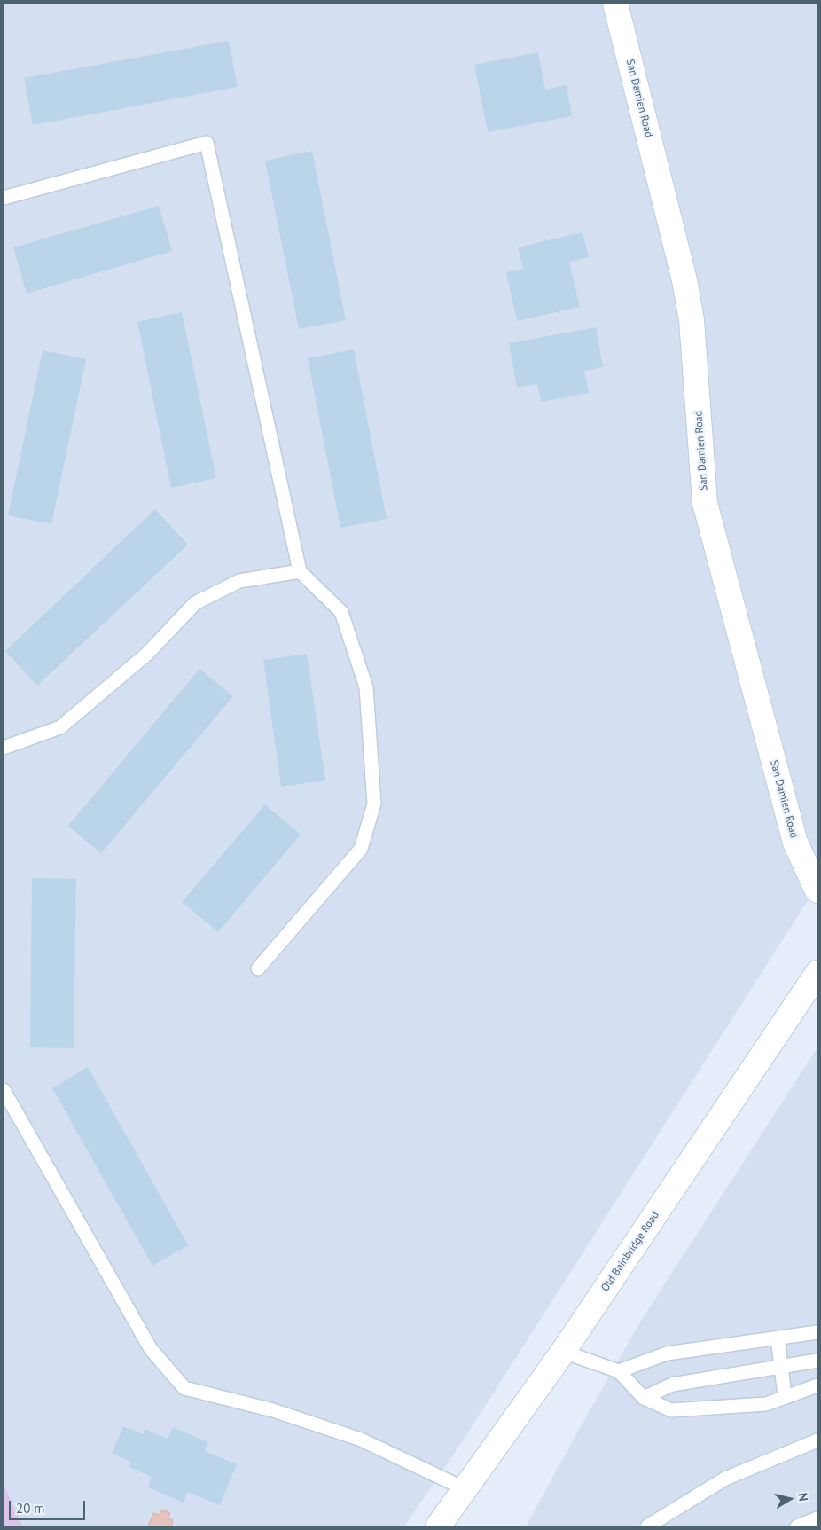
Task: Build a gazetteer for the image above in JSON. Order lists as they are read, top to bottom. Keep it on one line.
{"streets":{"street":["San Damien Road","Old Bainbridge Road"]},"scale_bar":"20 m","north":"right"}
